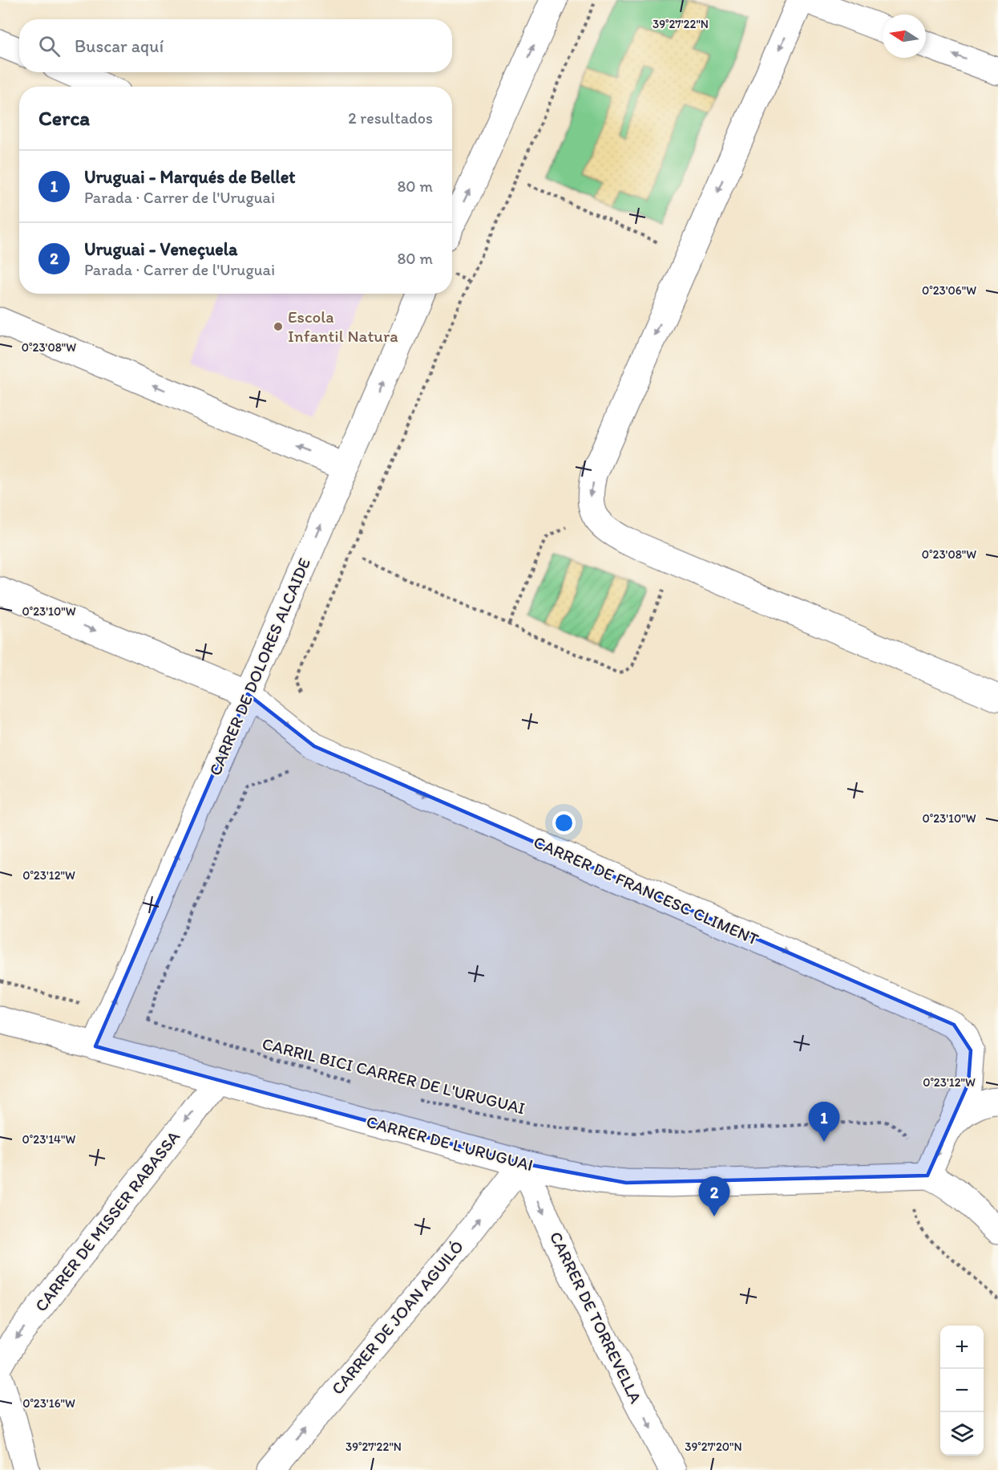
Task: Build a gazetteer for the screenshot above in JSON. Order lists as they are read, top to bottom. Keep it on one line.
{"streets":{"street":["CARRER DE DOLORES ALCAIDE","CARRER DE FRANCESC CLIMENT","CARRER DE L'URUGUAI","CARRER DE MISSER RABASSA","CARRER DE JOAN AGUILÓ","CARRER DE TORREVELLA"],"path":["CARRIL BICI CARRER DE L'URUGUAI"]},"crossings":[["CARRER DE DOLORES ALCAIDE","CARRER DE FRANCESC CLIMENT"],["CARRER DE DOLORES ALCAIDE","CARRER DE L'URUGUAI"],["CARRER DE L'URUGUAI","CARRER DE MISSER RABASSA"],["CARRER DE L'URUGUAI","CARRER DE JOAN AGUILÓ"],["CARRER DE L'URUGUAI","CARRER DE TORREVELLA"],["CARRER DE JOAN AGUILÓ","CARRER DE TORREVELLA"]],"one_way":["CARRER DE DOLORES ALCAIDE","CARRER DE FRANCESC CLIMENT","CARRER DE MISSER RABASSA","CARRER DE JOAN AGUILÓ","CARRER DE TORREVELLA"],"places":["Escola Infantil Natura"],"north":"left","page":{"search":"Buscar aquí","heading":["Cerca","2 resultados"],"list":[{"mark":"1","name":"Uruguai - Marqués de Bellet","note":"Parada · Carrer de l'Uruguai","value":"80 m"},{"mark":"2","name":"Uruguai - Veneçuela","note":"Parada · Carrer de l'Uruguai","value":"80 m"}],"pins":["1","2"],"map_buttons":["+","−"]},"coordinates":["39°27'22\"N","0°23'06\"W","0°23'08\"W","0°23'10\"W","0°23'12\"W","0°23'14\"W","0°23'16\"W","39°27'20\"N"]}
